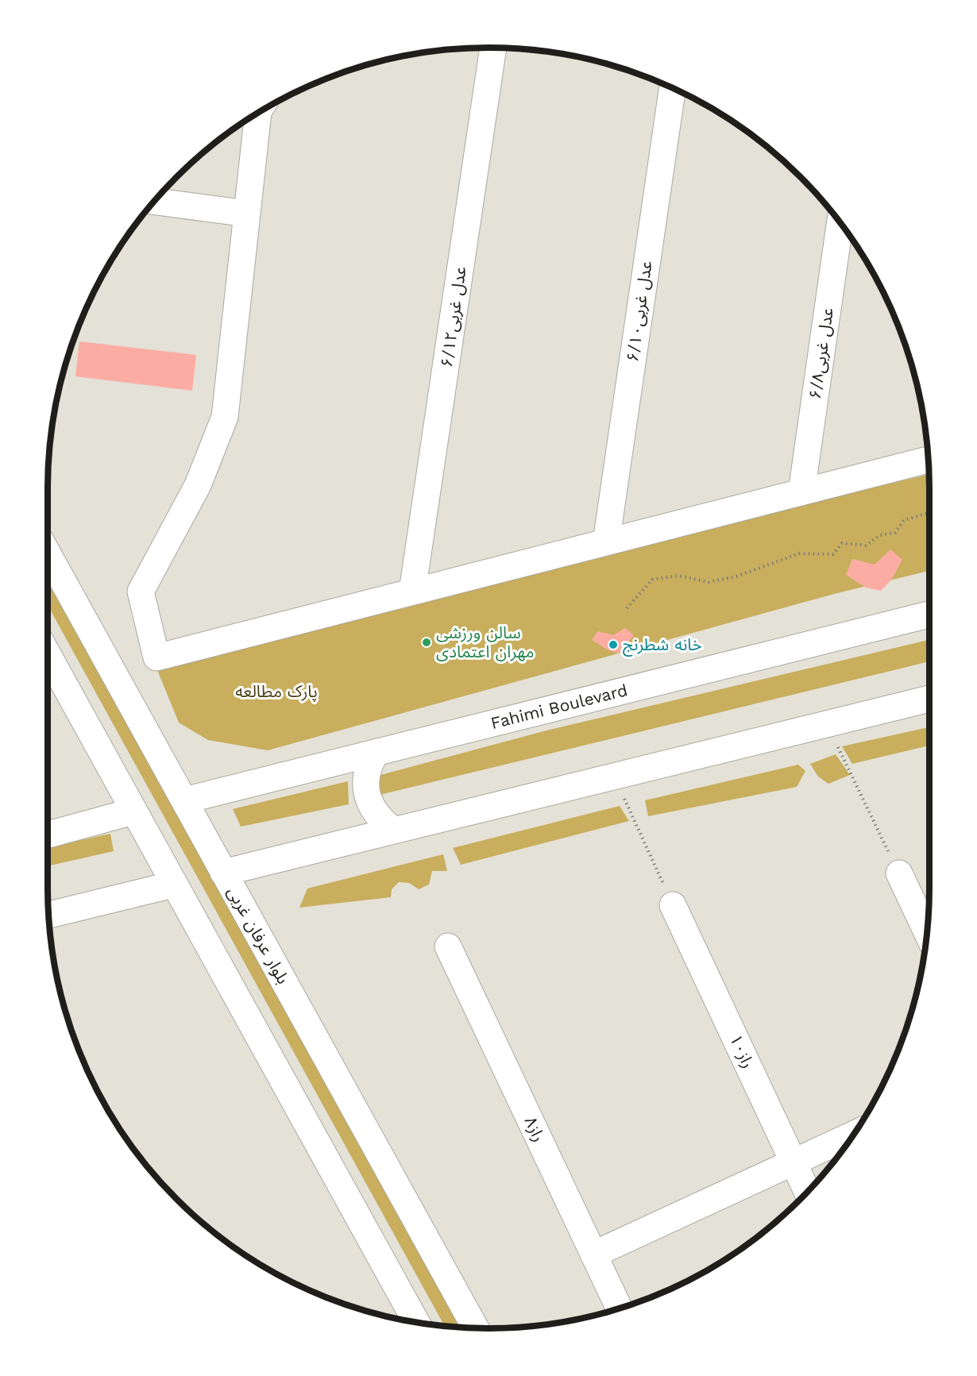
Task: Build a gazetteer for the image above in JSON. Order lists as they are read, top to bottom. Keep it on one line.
{"streets":{"street":["۶/۱۰عدل غربی","۶/۱۲عدل غربی","۶/۸عدل غربی","Fahimi Boulevard","بلوار عرفان غربی","راز۱۰","راز۸"]},"crossings":[["Fahimi Boulevard","بلوار عرفان غربی"]],"parks":["پارک مطالعه"],"places":["سالن ورزشی مهران اعتمادی","خانه شطرنج"]}
